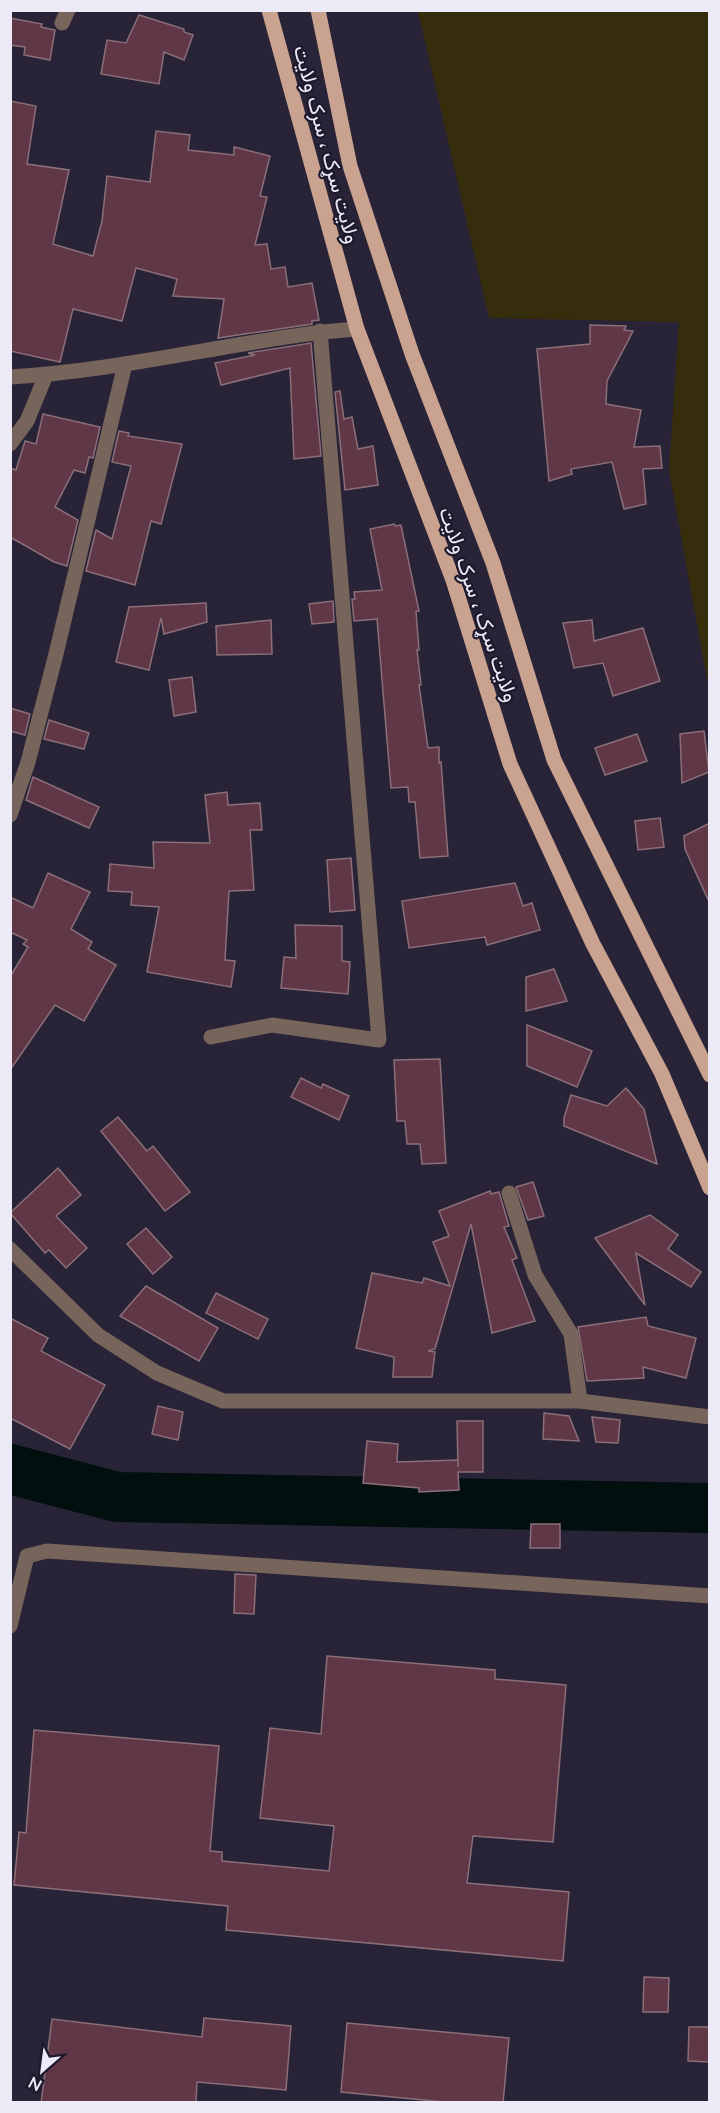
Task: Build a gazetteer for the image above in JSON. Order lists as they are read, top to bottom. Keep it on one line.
{"streets":{"main road":["ولایت سړک ، سرک ولایت"]},"north":"bottom left"}
